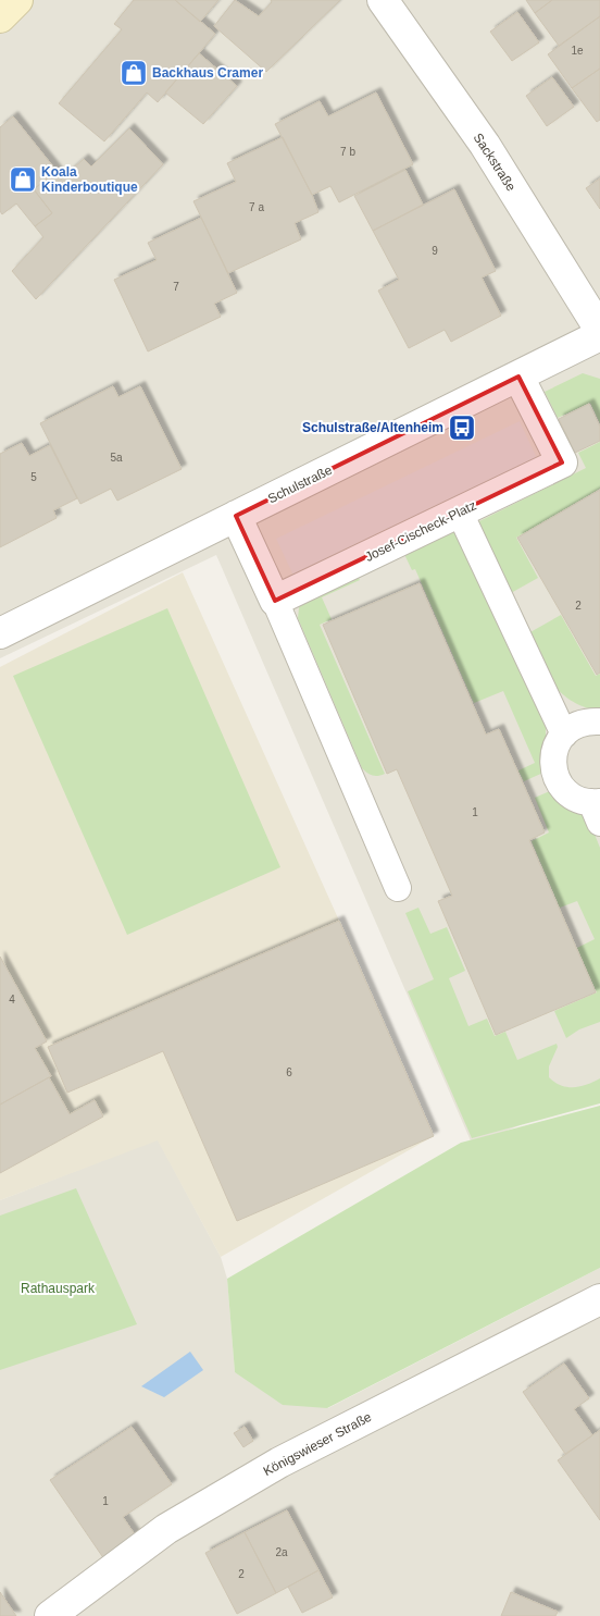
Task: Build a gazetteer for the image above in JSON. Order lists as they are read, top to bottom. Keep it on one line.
{"streets":{"street":["Sackstraße","Schulstraße","Josef-Cischeck-Platz","Königswieser Straße"]},"crossings":[["Schulstraße","Josef-Cischeck-Platz"]],"parks":["Rathauspark"],"places":{"shop":["Backhaus Cramer","Koala Kinderboutique"],"bus stop":["Schulstraße/Altenheim"]},"house_numbers":["1e","7 b","7 a","9","7","5a","5","2","1","4","6","1","2a","2"]}
